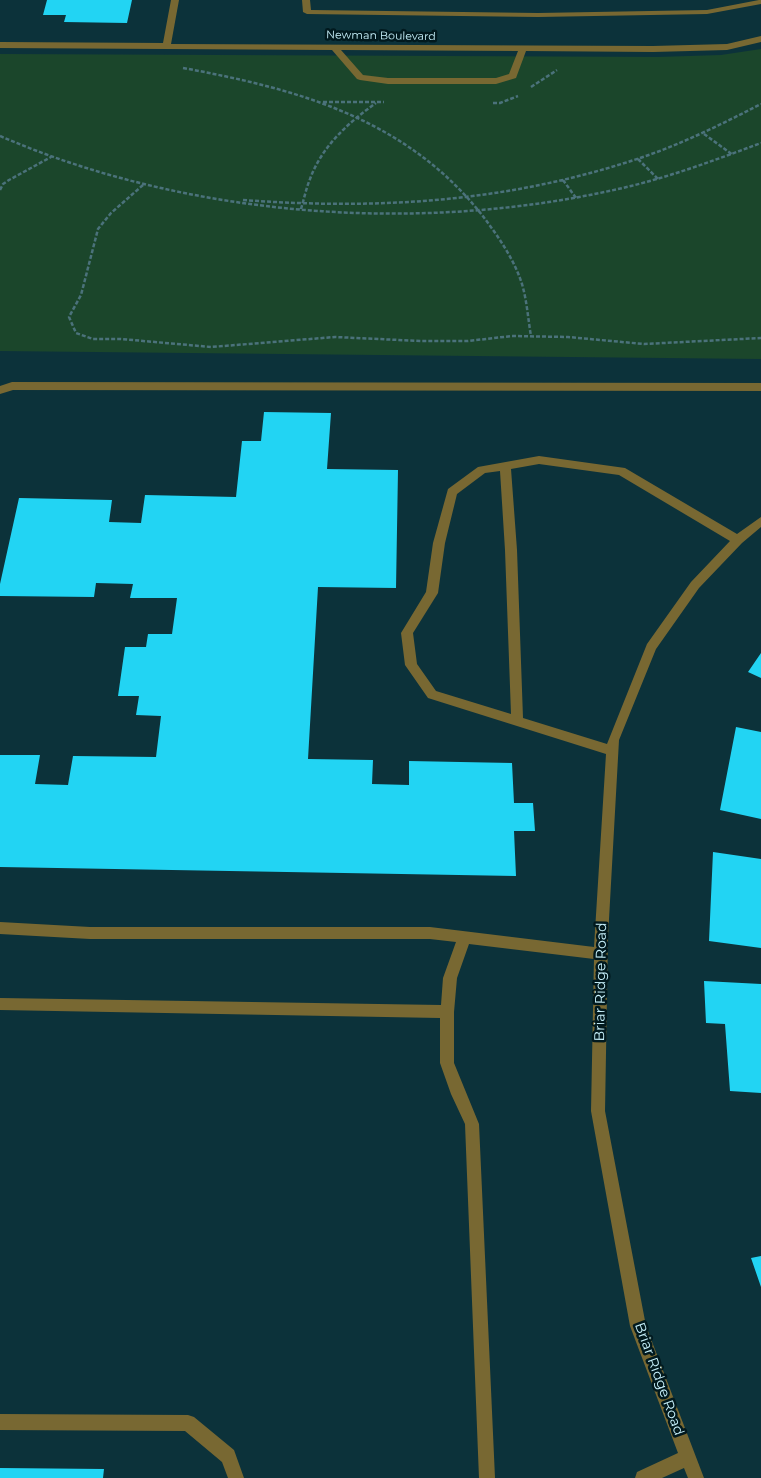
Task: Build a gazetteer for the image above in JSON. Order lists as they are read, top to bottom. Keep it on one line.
{"streets":{"street":["Newman Boulevard","Briar Ridge Road"]}}
